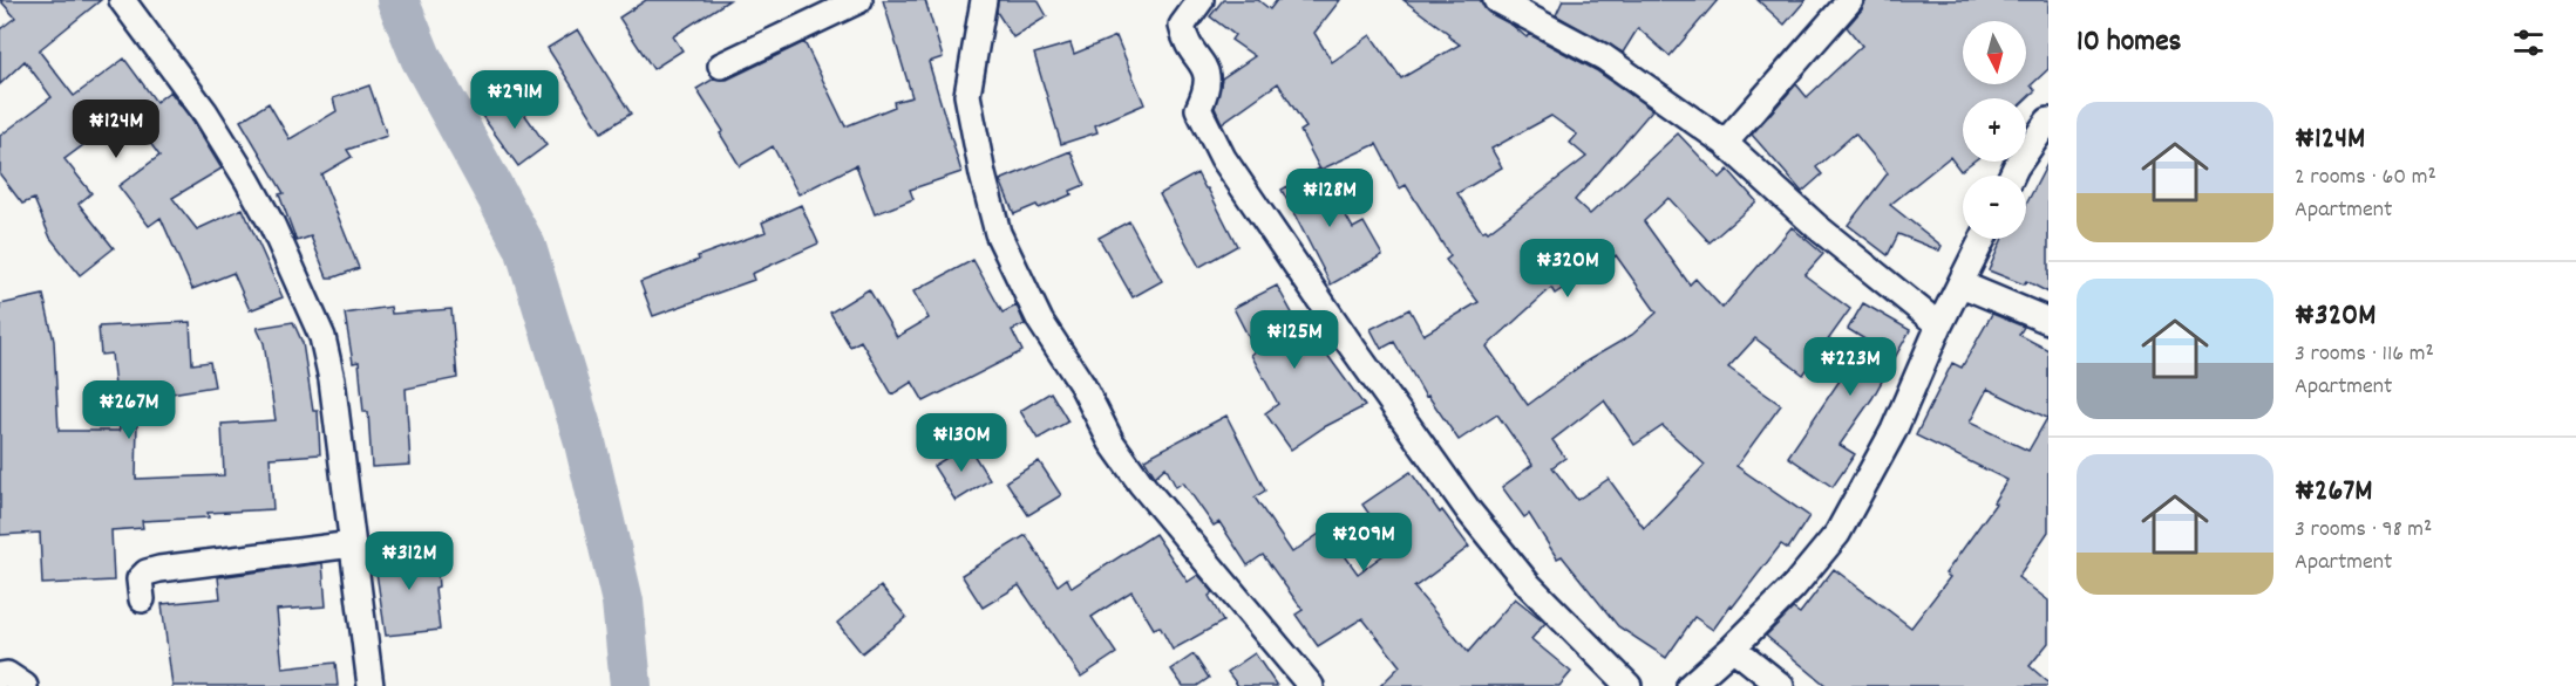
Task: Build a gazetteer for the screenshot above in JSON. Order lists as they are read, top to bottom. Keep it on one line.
{"north":"bottom","page":{"heading":"10 homes","map_buttons":["+","−"],"price":["₦291M","₦124M","₦128M","₦320M","₦125M","₦223M","₦267M","₦130M","₦209M","₦312M"],"list":[{"name":"₦124M","note":"2 rooms · 60 m² · Apartment"},{"name":"₦320M","note":"3 rooms · 116 m² · Apartment"},{"name":"₦267M","note":"3 rooms · 98 m² · Apartment"}]}}
